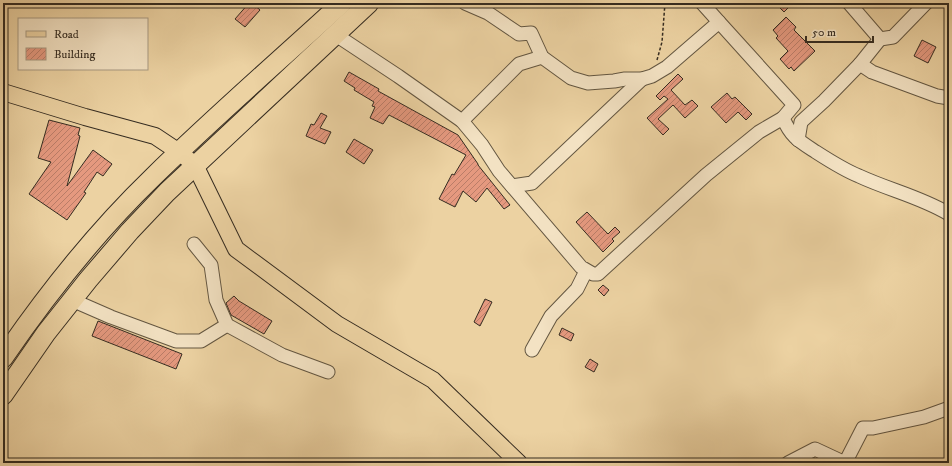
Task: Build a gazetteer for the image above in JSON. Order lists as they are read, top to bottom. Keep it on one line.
{"legend":["Road","Building"],"scale_bar":"50 m"}
